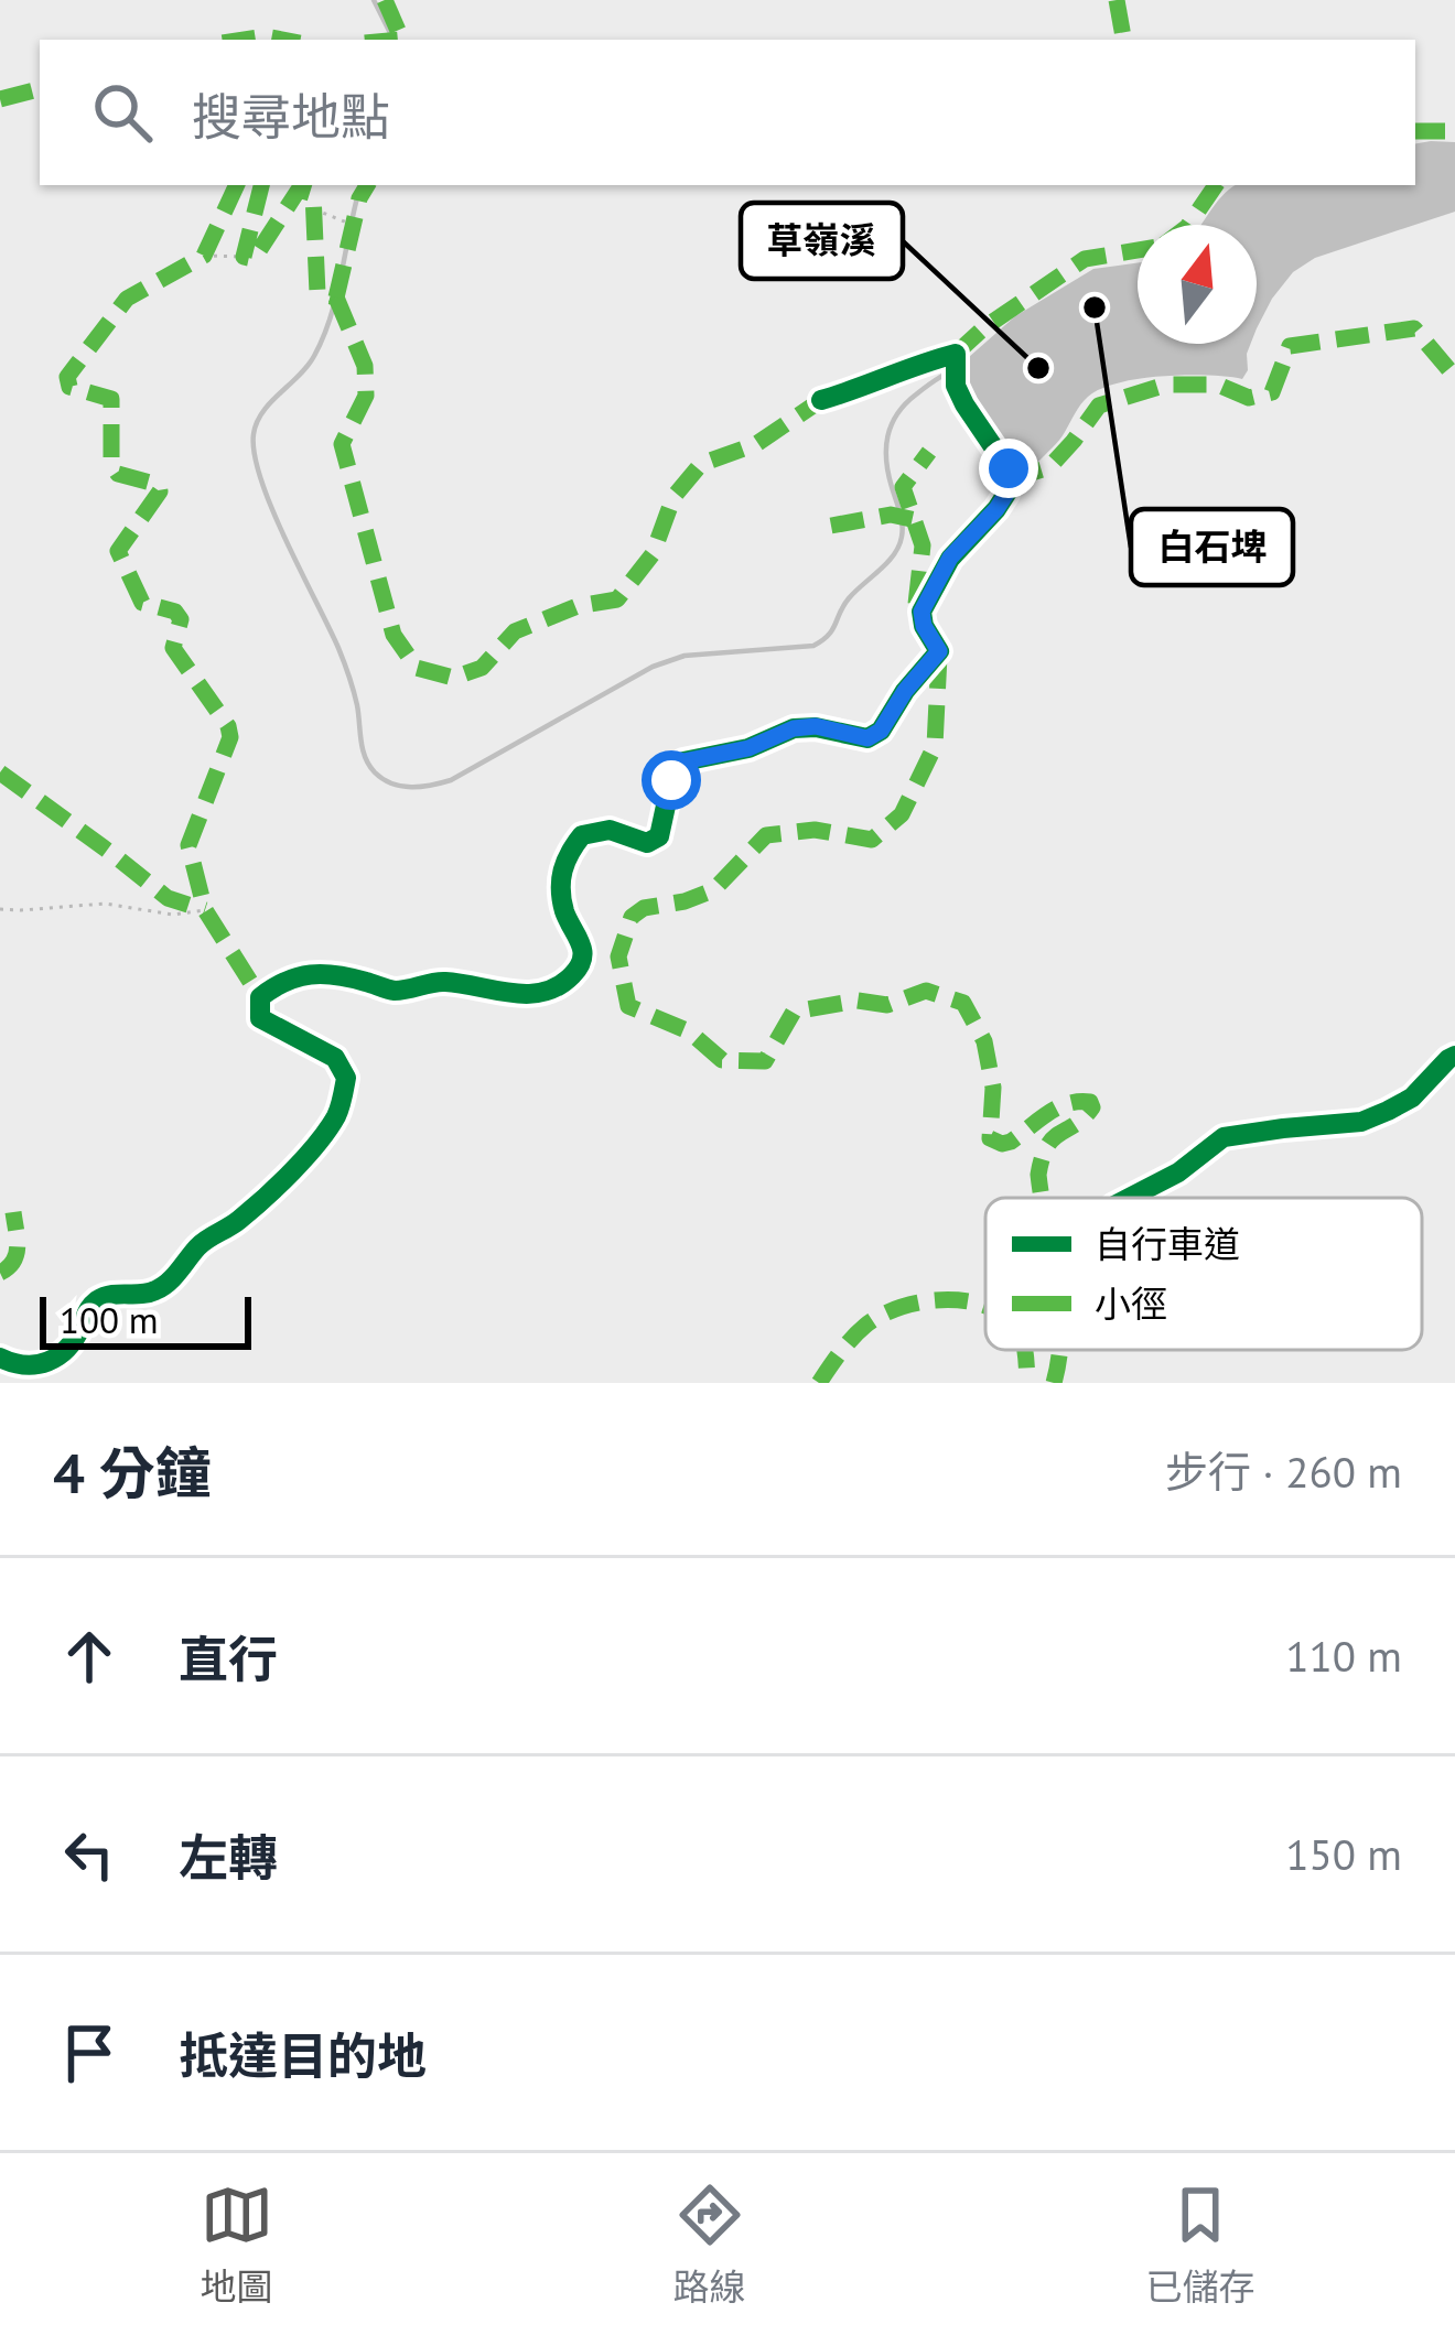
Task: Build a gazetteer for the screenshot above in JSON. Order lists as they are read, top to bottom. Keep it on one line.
{"places":["白石埤","草嶺溪"],"legend":["自行車道","小徑"],"scale_bar":"100 m","north":"top","page":{"search":"搜尋地點","scale":"100 m","heading":["4 分鐘","步行 · 260 m"],"list":[["直行","110 m"],["左轉","150 m"],"抵達目的地"],"nav":["地圖","路線","已儲存"]}}
